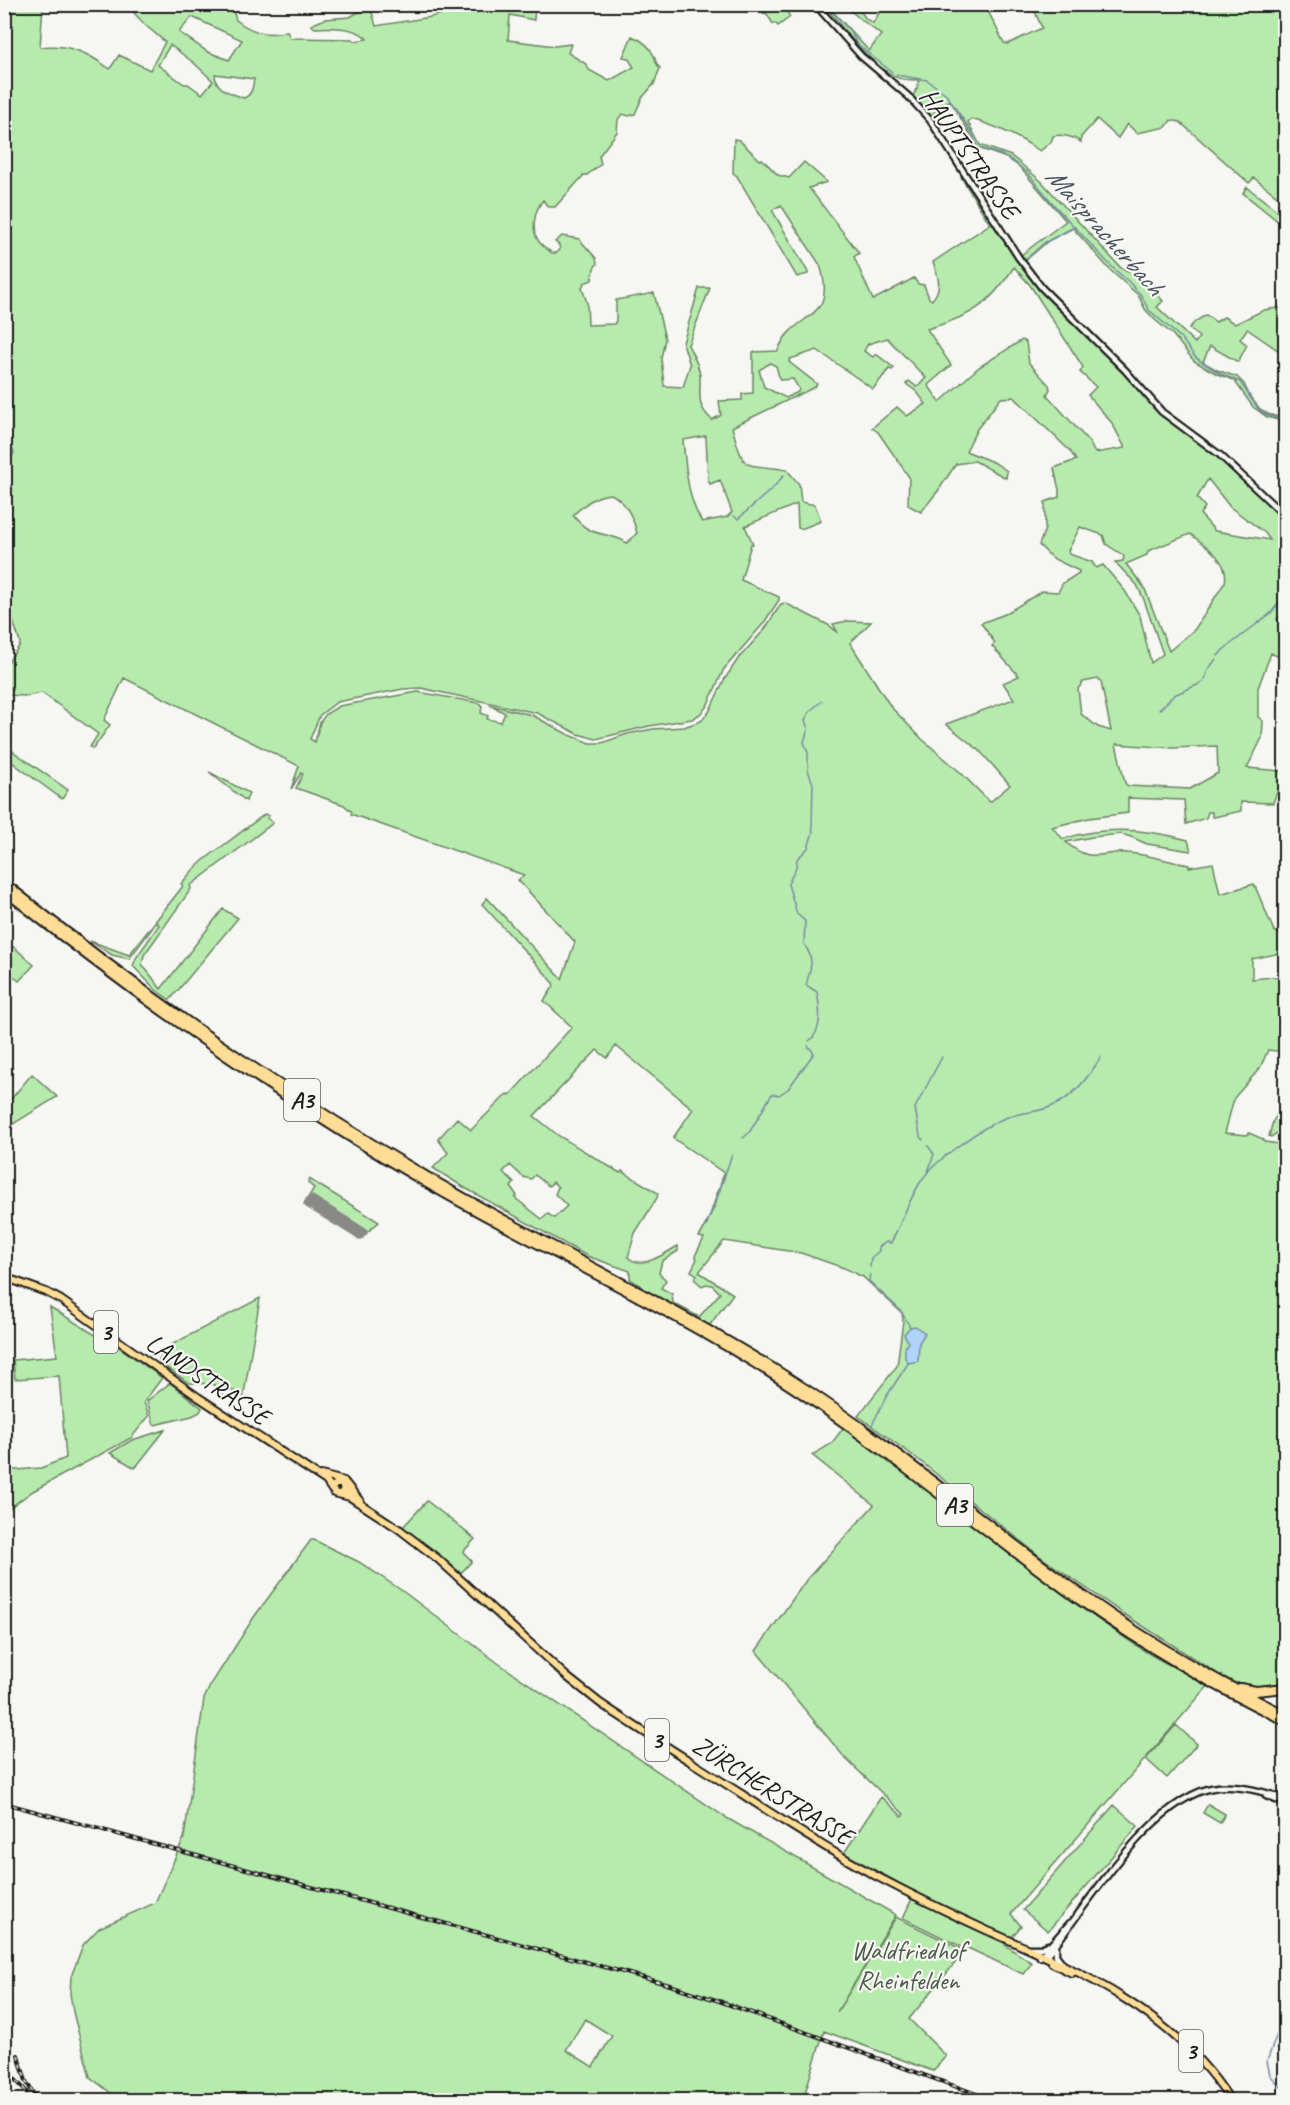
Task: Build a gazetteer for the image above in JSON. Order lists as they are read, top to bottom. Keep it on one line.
{"streets":{"highway":["A3"],"main road":["HAUPTSTRASSE","3","LANDSTRASSE","ZÜRCHERSTRASSE"]},"water":["Maispracherbach"],"parks":["Waldfriedhof Rheinfelden"]}
